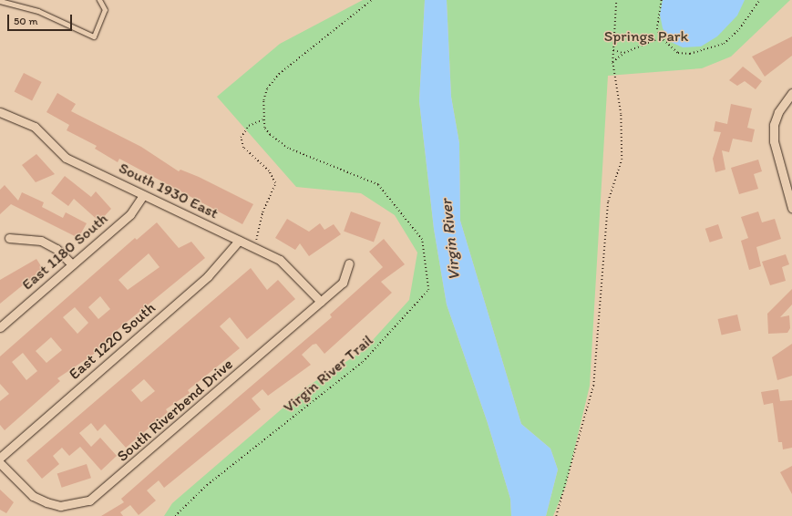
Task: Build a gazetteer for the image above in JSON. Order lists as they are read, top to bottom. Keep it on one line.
{"streets":{"street":["South 1930 East","East 1180 South","East 1220 South","South Riverbend Drive"],"path":["Virgin River Trail"]},"crossings":[["South 1930 East","East 1180 South"],["South 1930 East","East 1220 South"],["South 1930 East","South Riverbend Drive"]],"water":["Virgin River"],"parks":["Springs Park"],"scale_bar":"50 m"}
